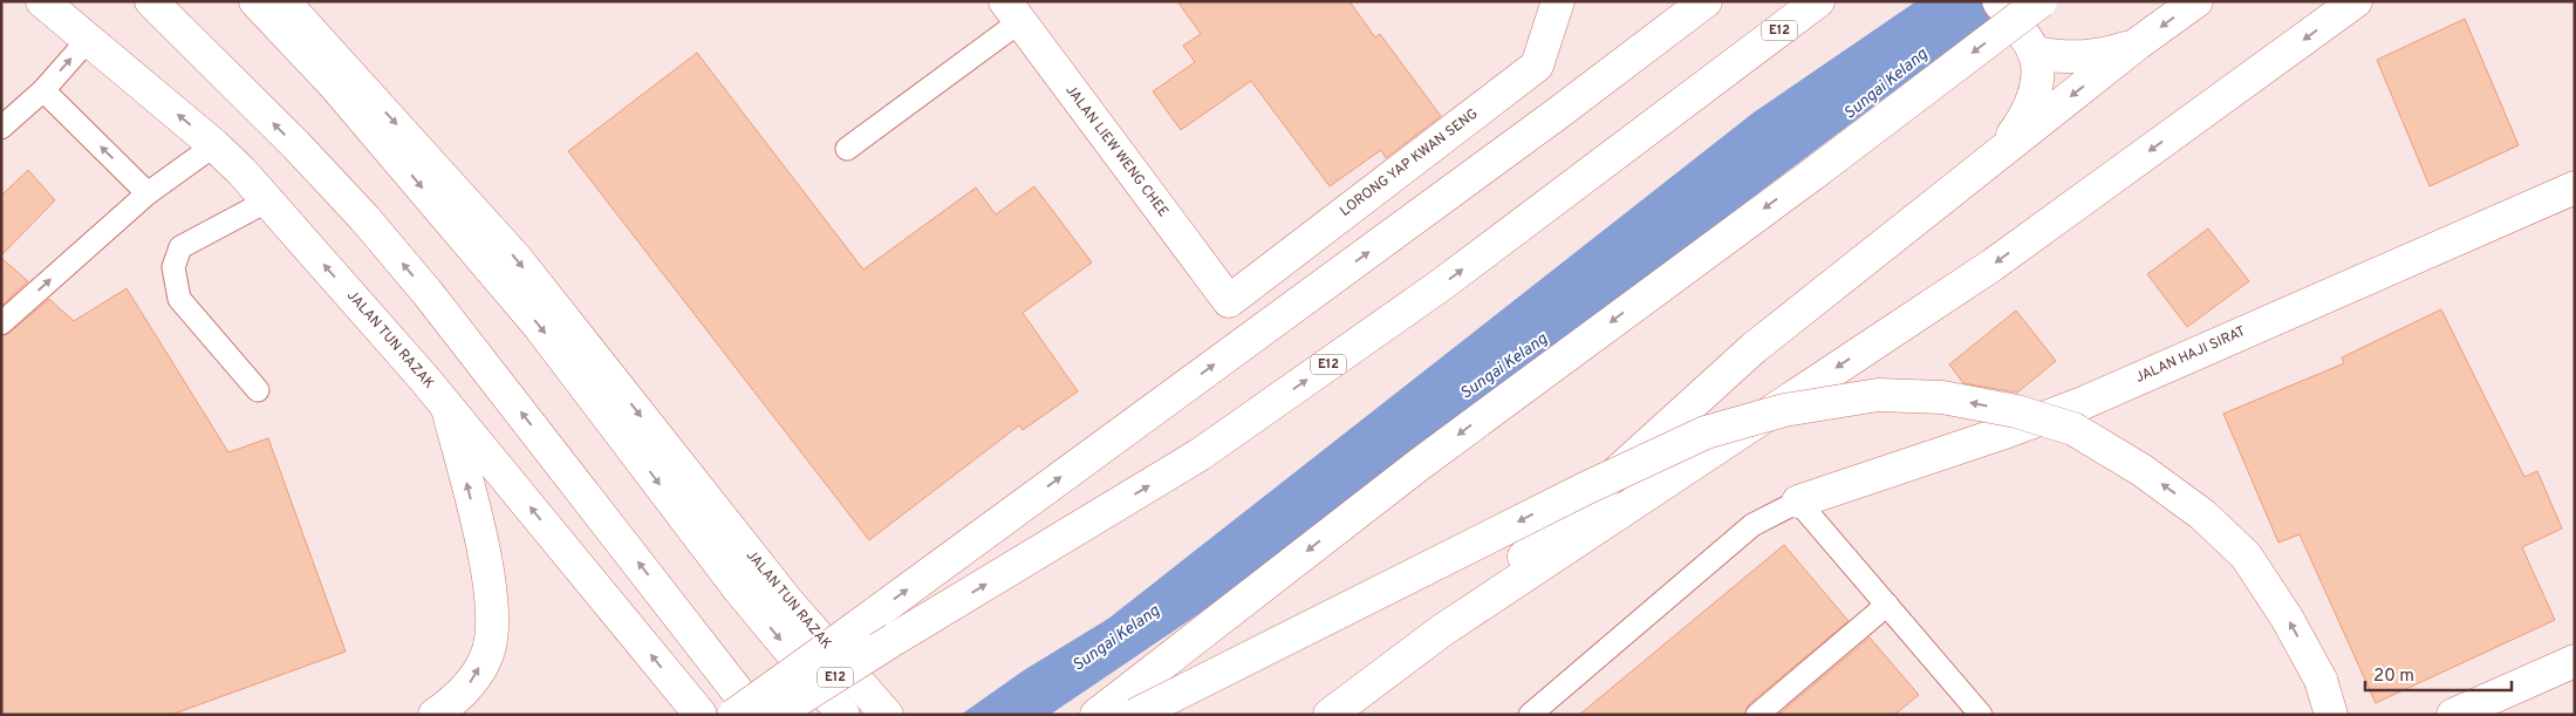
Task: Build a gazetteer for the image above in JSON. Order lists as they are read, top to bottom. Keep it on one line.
{"streets":{"main road":["E12","JALAN LIEW WENG CHEE","LORONG YAP KWAN SENG","JALAN TUN RAZAK","JALAN HAJI SIRAT"]},"crossings":[["JALAN LIEW WENG CHEE","LORONG YAP KWAN SENG"]],"water":["Sungai Kelang"],"scale_bar":"20 m"}
